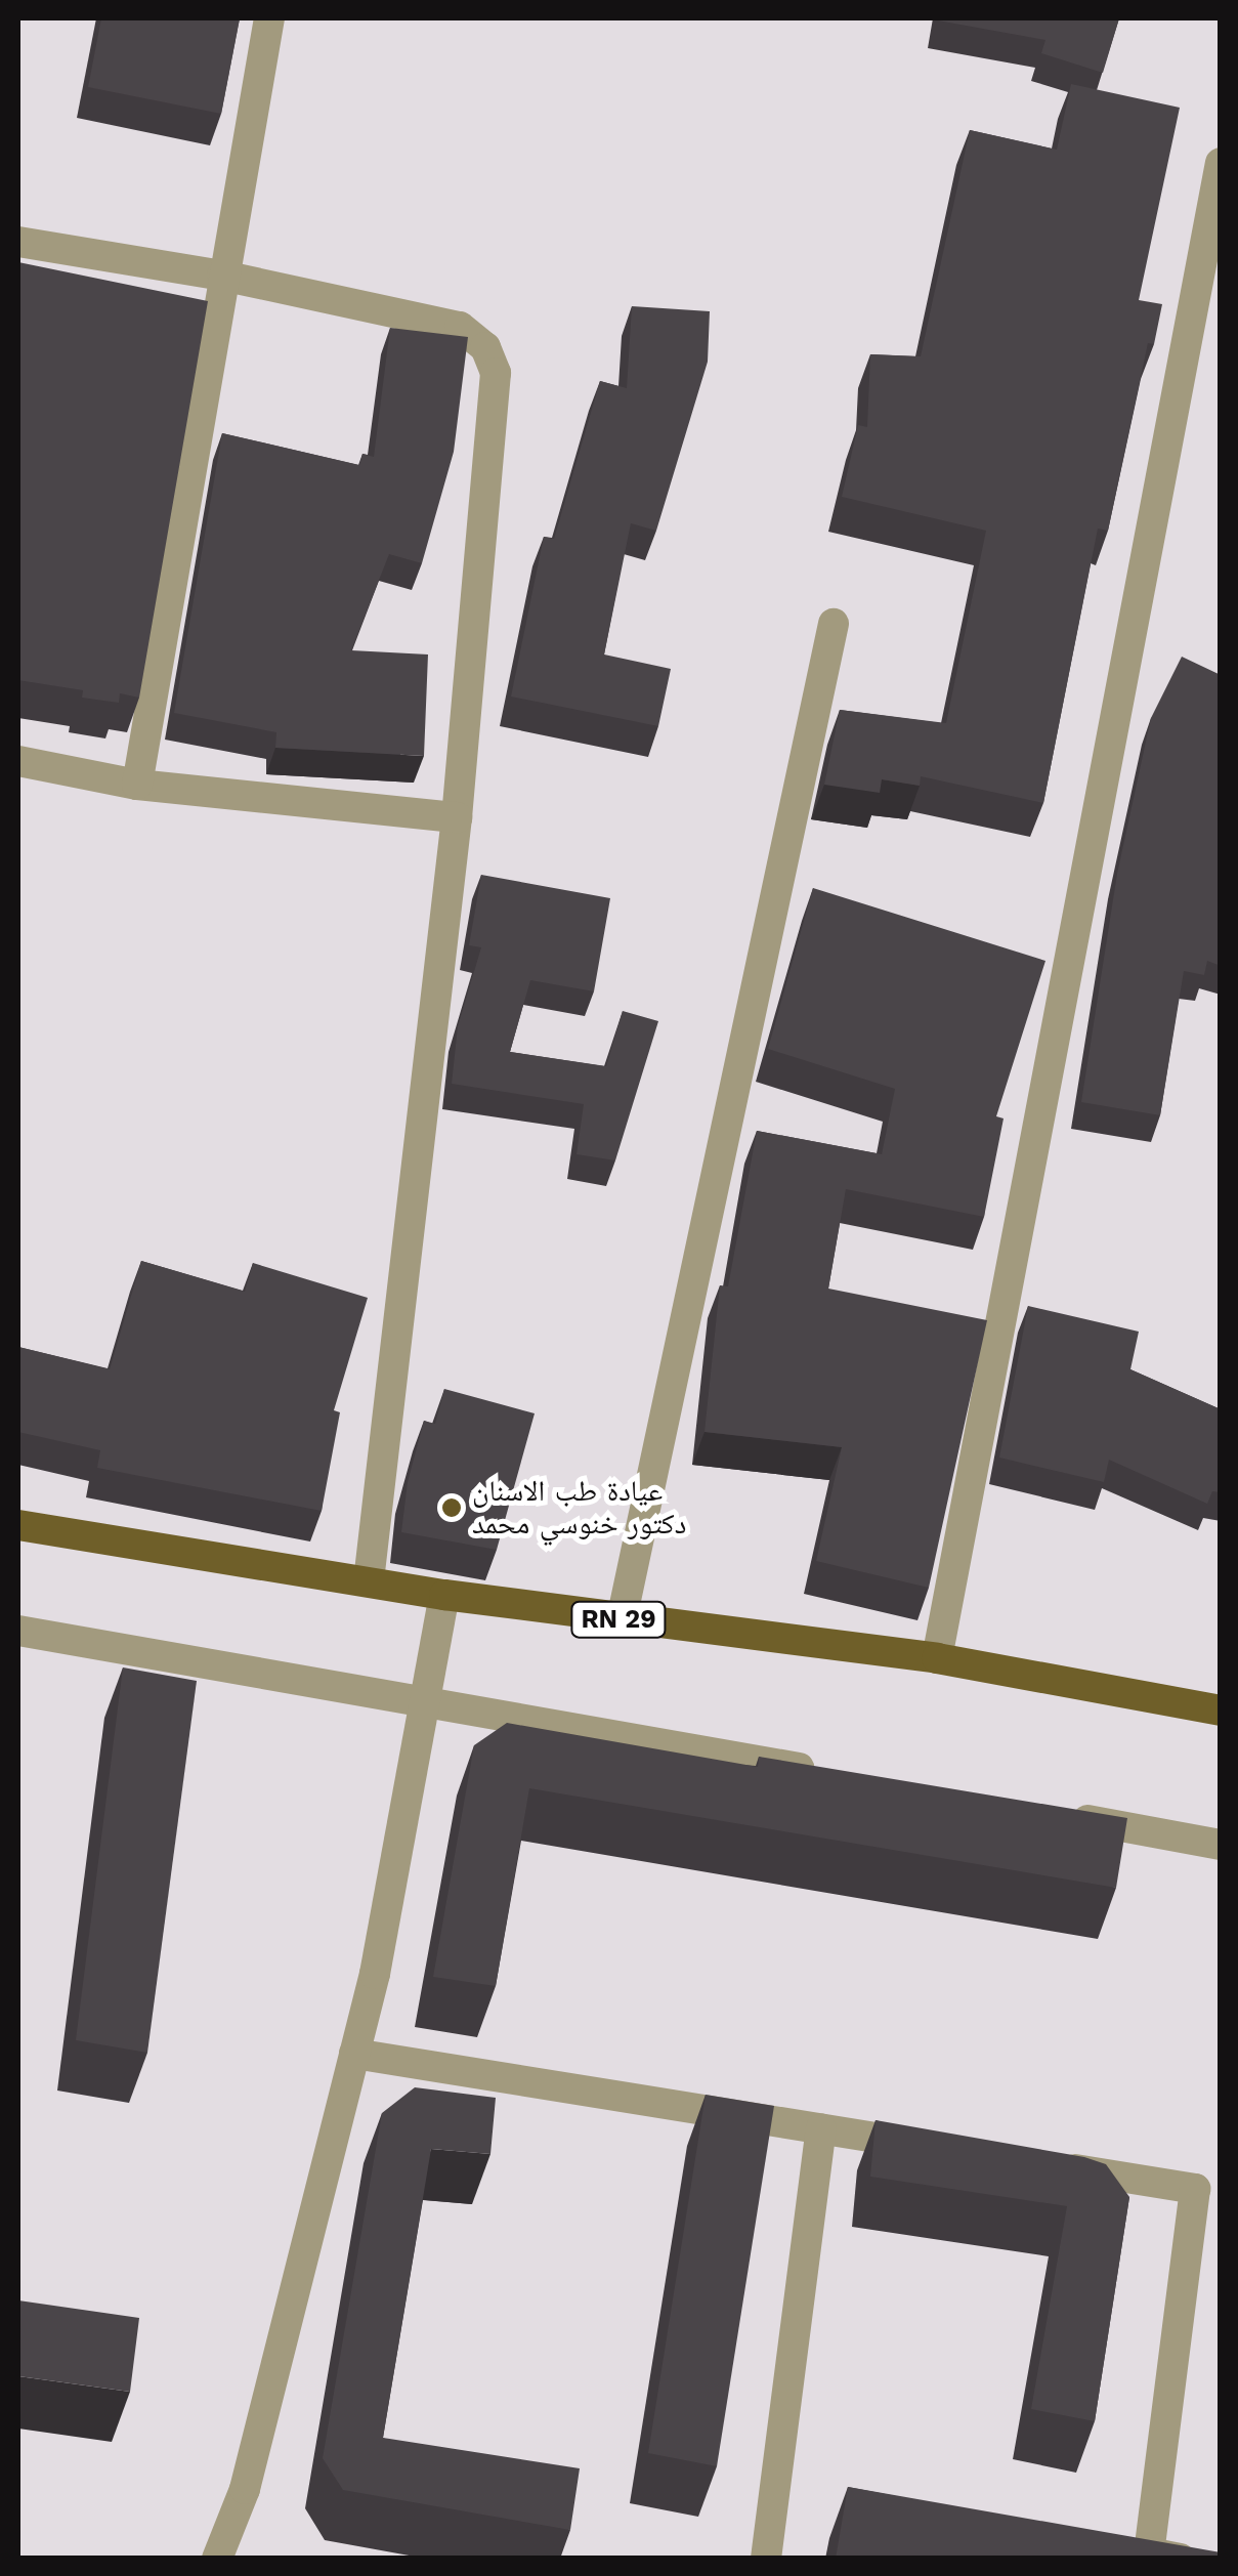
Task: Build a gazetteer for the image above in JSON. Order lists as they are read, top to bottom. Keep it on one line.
{"streets":{"main road":["RN 29"]},"places":["عيادة طب الاسنان دكتور خنوسي محمد"]}
